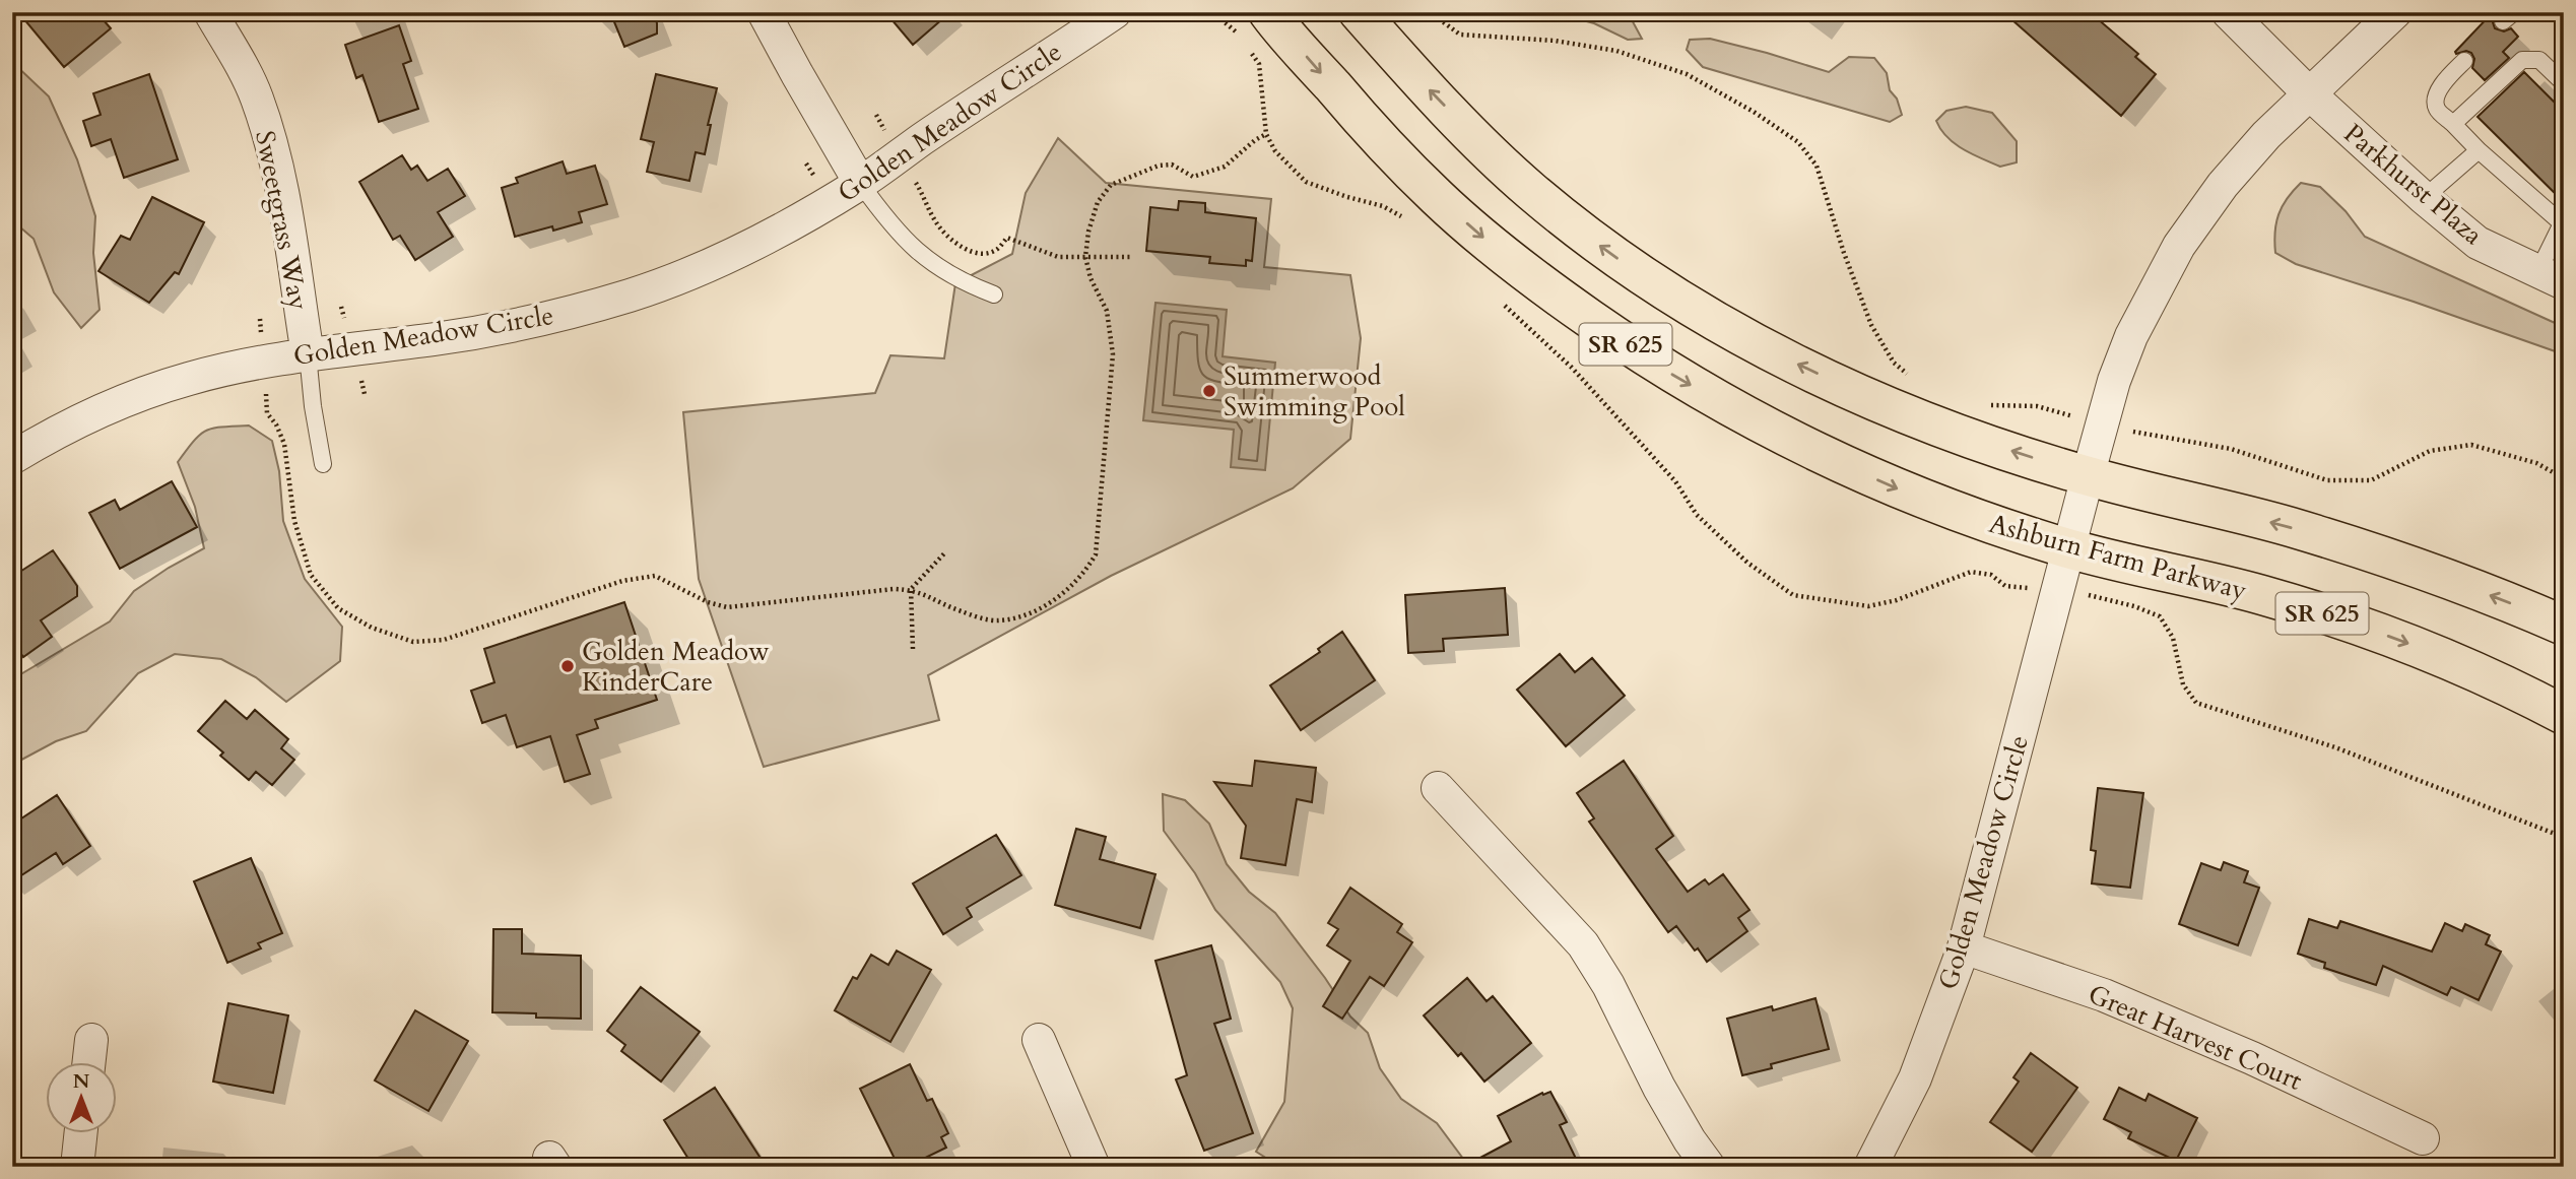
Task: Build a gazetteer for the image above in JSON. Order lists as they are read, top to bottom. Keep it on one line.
{"streets":{"main road":["SR 625","Ashburn Farm Parkway"],"street":["Golden Meadow Circle","Parkhurst Plaza","Sweetgrass Way","Great Harvest Court"]},"crossings":[["Golden Meadow Circle","Parkhurst Plaza"],["Golden Meadow Circle","Sweetgrass Way"],["Golden Meadow Circle","SR 625"],["Golden Meadow Circle","Ashburn Farm Parkway"],["Golden Meadow Circle","Great Harvest Court"]],"places":["Summerwood Swimming Pool","Golden Meadow KinderCare"],"north":"top"}
